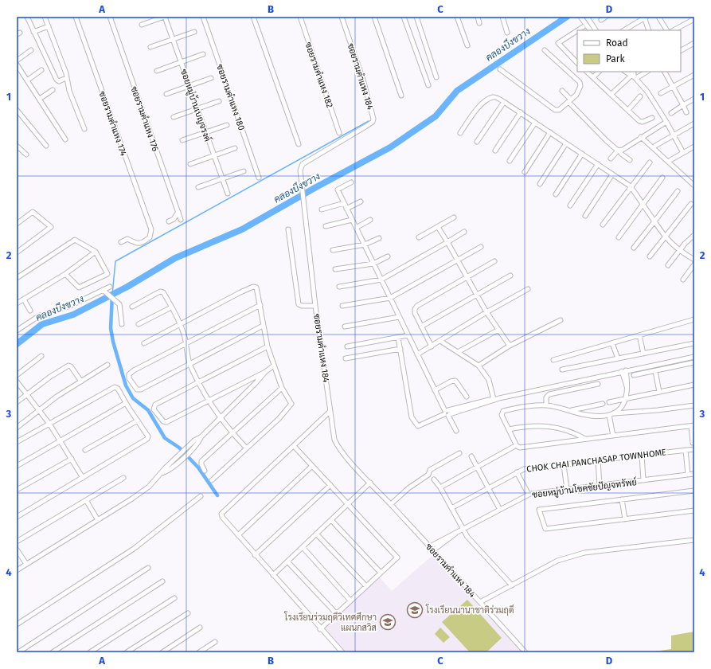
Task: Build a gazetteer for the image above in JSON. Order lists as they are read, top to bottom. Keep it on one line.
{"streets":{"street":["ซอยรามคำแหง 182","ซอยรามคำแหง 184","ซอยรามคำแหง 180","ซอยหมู่บ้านเบญจรงค์","ซอยรามคำแหง 176","ซอยรามคำแหง 174","CHOK CHAI PANCHASAP TOWNHOME","ซอยหมู่บ้านโชคชัยปัญจทรัพย์"]},"crossings":[["ซอยรามคำแหง 184","ซอยหมู่บ้านโชคชัยปัญจทรัพย์"]],"water":["คลองบึงขวาง"],"places":{"school or university":["โรงเรียนนานาชาติร่วมฤดี","โรงเรียนร่วมฤดีวิเทศศึกษา แผนกสวิส"]},"legend":["Road","Park"],"grid":{"columns":["A","B","C","D"],"rows":["1","2","3","4"]}}
